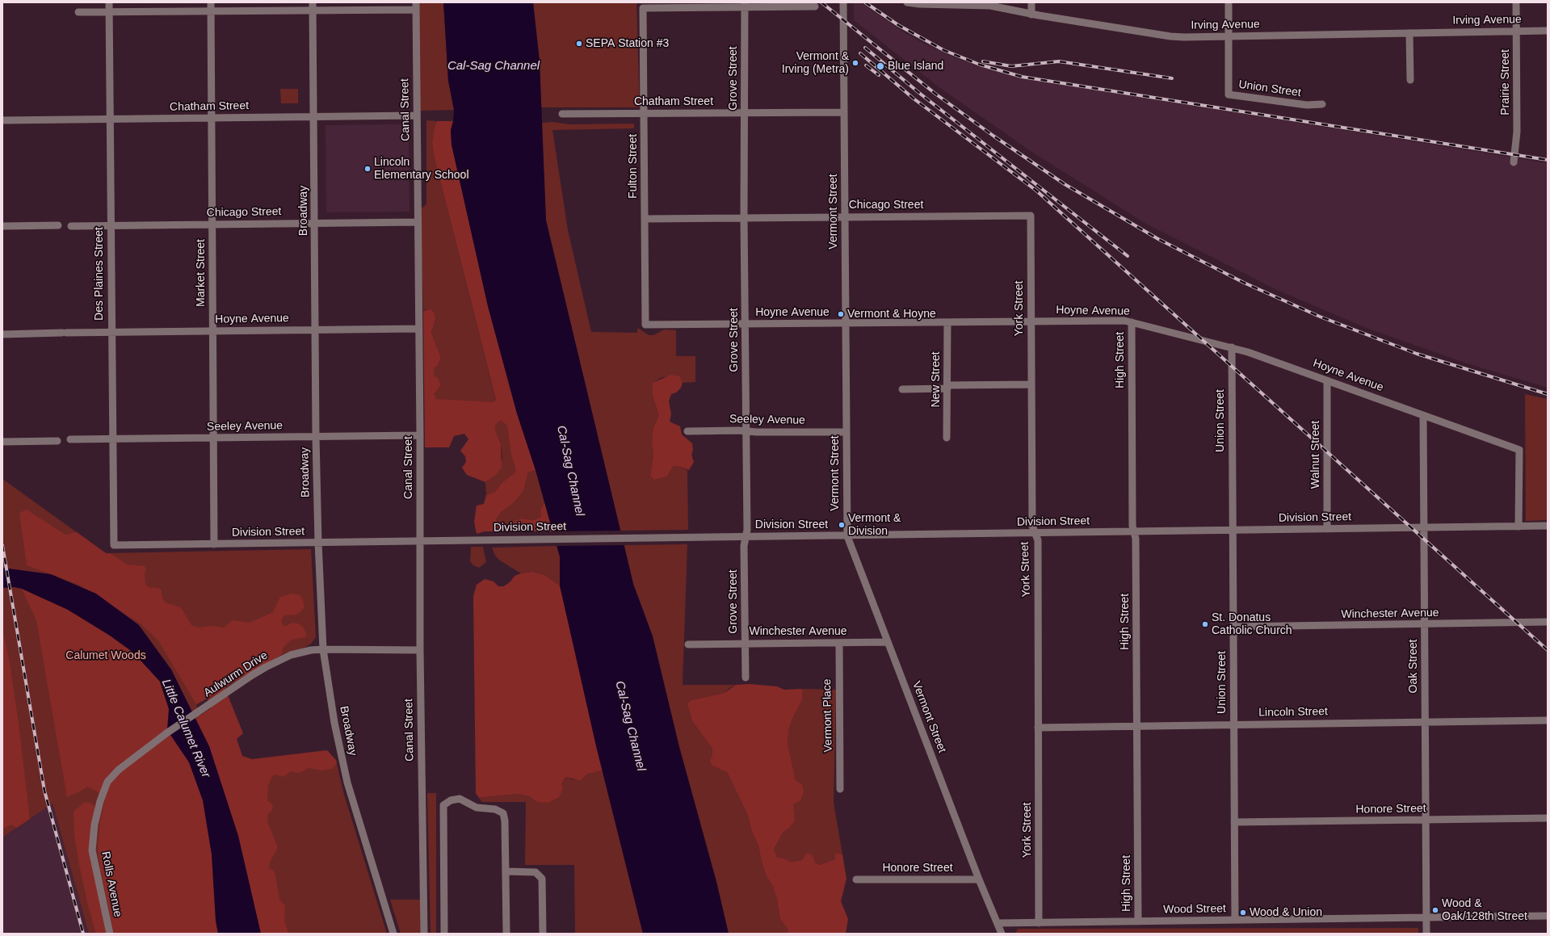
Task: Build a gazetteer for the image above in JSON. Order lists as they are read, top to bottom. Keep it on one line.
{"streets":{"street":["Irving Avenue","Grove Street","Prairie Street","Union Street","Chatham Street","Canal Street","Fulton Street","Chicago Street","Broadway","Vermont Street","Market Street","Des Plaines Street","York Street","Hoyne Avenue","High Street","New Street","Seeley Avenue","Walnut Street","Division Street","Winchester Avenue","Oak Street","Aulwurm Drive","Lincoln Street","Vermont Place","Honore Street","Rolls Avenue","Wood Street"]},"crossings":[["Irving Avenue","Prairie Street"],["Irving Avenue","Union Street"],["Grove Street","Chatham Street"],["Grove Street","Fulton Street"],["Grove Street","Chicago Street"],["Grove Street","Hoyne Avenue"],["Grove Street","Seeley Avenue"],["Grove Street","Division Street"],["Grove Street","Winchester Avenue"],["Union Street","Hoyne Avenue"],["Union Street","Division Street"],["Union Street","Winchester Avenue"],["Union Street","Lincoln Street"],["Union Street","Honore Street"],["Union Street","Wood Street"],["Chatham Street","Canal Street"],["Chatham Street","Fulton Street"],["Chatham Street","Broadway"],["Chatham Street","Vermont Street"],["Chatham Street","Market Street"],["Chatham Street","Des Plaines Street"],["Canal Street","Chicago Street"],["Canal Street","Hoyne Avenue"],["Canal Street","Seeley Avenue"],["Canal Street","Division Street"],["Canal Street","Aulwurm Drive"],["Fulton Street","Chicago Street"],["Fulton Street","Hoyne Avenue"],["Chicago Street","Broadway"],["Chicago Street","Vermont Street"],["Chicago Street","Market Street"],["Chicago Street","Des Plaines Street"],["Chicago Street","York Street"],["Broadway","Hoyne Avenue"],["Broadway","Seeley Avenue"],["Broadway","Division Street"],["Broadway","Aulwurm Drive"],["Vermont Street","Hoyne Avenue"],["Vermont Street","Seeley Avenue"],["Vermont Street","Division Street"],["Vermont Street","Winchester Avenue"],["Vermont Street","Honore Street"],["Vermont Street","Wood Street"],["Market Street","Hoyne Avenue"],["Market Street","Seeley Avenue"],["Market Street","Division Street"],["Des Plaines Street","Hoyne Avenue"],["Des Plaines Street","Seeley Avenue"],["Des Plaines Street","Division Street"],["York Street","Hoyne Avenue"],["York Street","Division Street"],["York Street","Lincoln Street"],["York Street","Wood Street"],["Hoyne Avenue","High Street"],["Hoyne Avenue","New Street"],["Hoyne Avenue","Walnut Street"],["Hoyne Avenue","Division Street"],["Hoyne Avenue","Oak Street"],["High Street","Division Street"],["High Street","Lincoln Street"],["High Street","Wood Street"],["Walnut Street","Division Street"],["Division Street","Oak Street"],["Winchester Avenue","Oak Street"],["Winchester Avenue","Vermont Place"],["Oak Street","Lincoln Street"],["Oak Street","Honore Street"],["Oak Street","Wood Street"],["Aulwurm Drive","Rolls Avenue"]],"water":["Cal-Sag Channel","Little Calumet River"],"parks":["Calumet Woods"],"places":["SEPA Station #3","Vermont & Irving (Metra)","Blue Island","Lincoln Elementary School","Vermont & Hoyne","Vermont & Division","St. Donatus Catholic Church","Wood & Oak/128th Street","Wood & Union"]}
